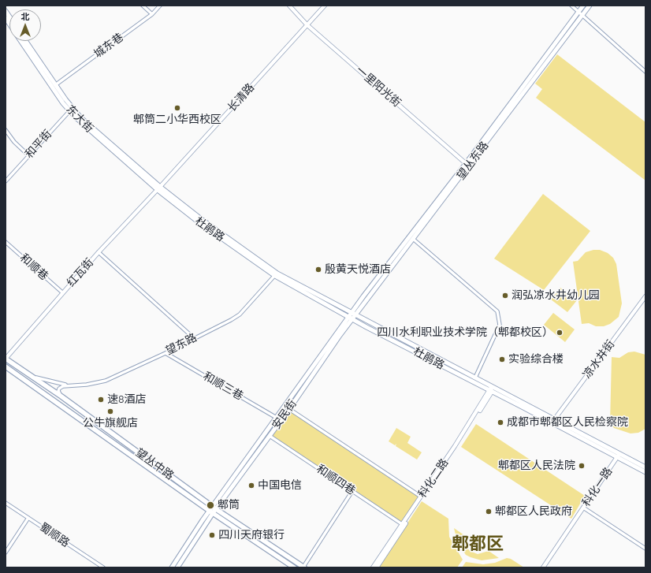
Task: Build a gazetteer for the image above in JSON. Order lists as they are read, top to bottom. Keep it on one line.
{"streets":{"main road":["东大街","望丛东路","杜鹃路","安民街","望丛中路"],"street":["城东巷","一里阳光街","长清路","和平街","和顺巷","红瓦街","望东路","凉水井街","和顺三巷","科化二路","和顺四巷","科化一路","蜀顺路"]},"crossings":[["城东巷","东大街"],["一里阳光街","长清路"],["一里阳光街","望丛东路"],["长清路","东大街"],["长清路","杜鹃路"],["长清路","红瓦街"],["东大街","和平街"],["东大街","杜鹃路"],["东大街","红瓦街"],["望丛东路","杜鹃路"],["望丛东路","安民街"],["杜鹃路","红瓦街"],["杜鹃路","望东路"],["杜鹃路","凉水井街"],["杜鹃路","安民街"],["杜鹃路","科化二路"],["杜鹃路","科化一路"],["和顺巷","红瓦街"],["红瓦街","望丛中路"],["望东路","和顺三巷"],["望东路","望丛中路"],["和顺三巷","安民街"],["安民街","望丛中路"],["安民街","和顺四巷"],["科化二路","和顺四巷"]],"districts":["郫都区"],"places":["郫筒二小华西校区","殷黄天悦酒店","润弘凉水井幼儿园","四川水利职业技术学院（郫都校区）","实验综合楼","速8酒店","公牛旗舰店","成都市郫都区人民检察院","郫都区人民法院","中国电信","郫筒","郫都区人民政府","四川天府银行"],"north":"top"}
